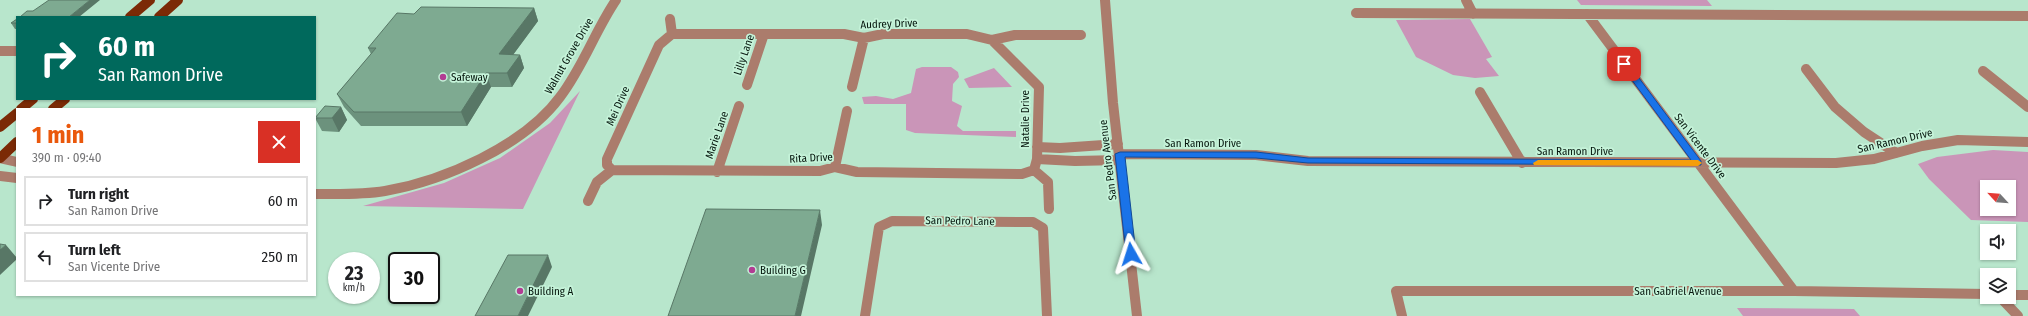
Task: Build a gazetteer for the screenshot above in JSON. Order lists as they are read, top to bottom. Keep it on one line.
{"streets":{"street":["Audrey Drive","Lilly Lane","Walnut Grove Drive","Mei Drive","Natalie Drive","Marie Lane","San Ramon Drive","San Vicente Drive","Rita Drive","San Pedro Avenue","San Pedro Lane","San Gabriel Avenue"]},"crossings":[["Audrey Drive","Lilly Lane"],["Audrey Drive","Mei Drive"],["Audrey Drive","Natalie Drive"],["Mei Drive","Rita Drive"],["Natalie Drive","San Ramon Drive"],["Natalie Drive","Rita Drive"],["Marie Lane","Rita Drive"],["San Ramon Drive","San Vicente Drive"],["San Ramon Drive","San Pedro Avenue"],["San Vicente Drive","San Gabriel Avenue"]],"places":["Safeway","Building G","Building A"],"north":"top left","page":{"turn":["60 m","San Ramon Drive"],"heading":["1 min","390 m · 09:40"],"list":[{"name":"Turn right","note":"San Ramon Drive","value":"60 m"},{"name":"Turn left","note":"San Vicente Drive","value":"250 m"}],"speed":"23 km/h","limit":"30"}}
